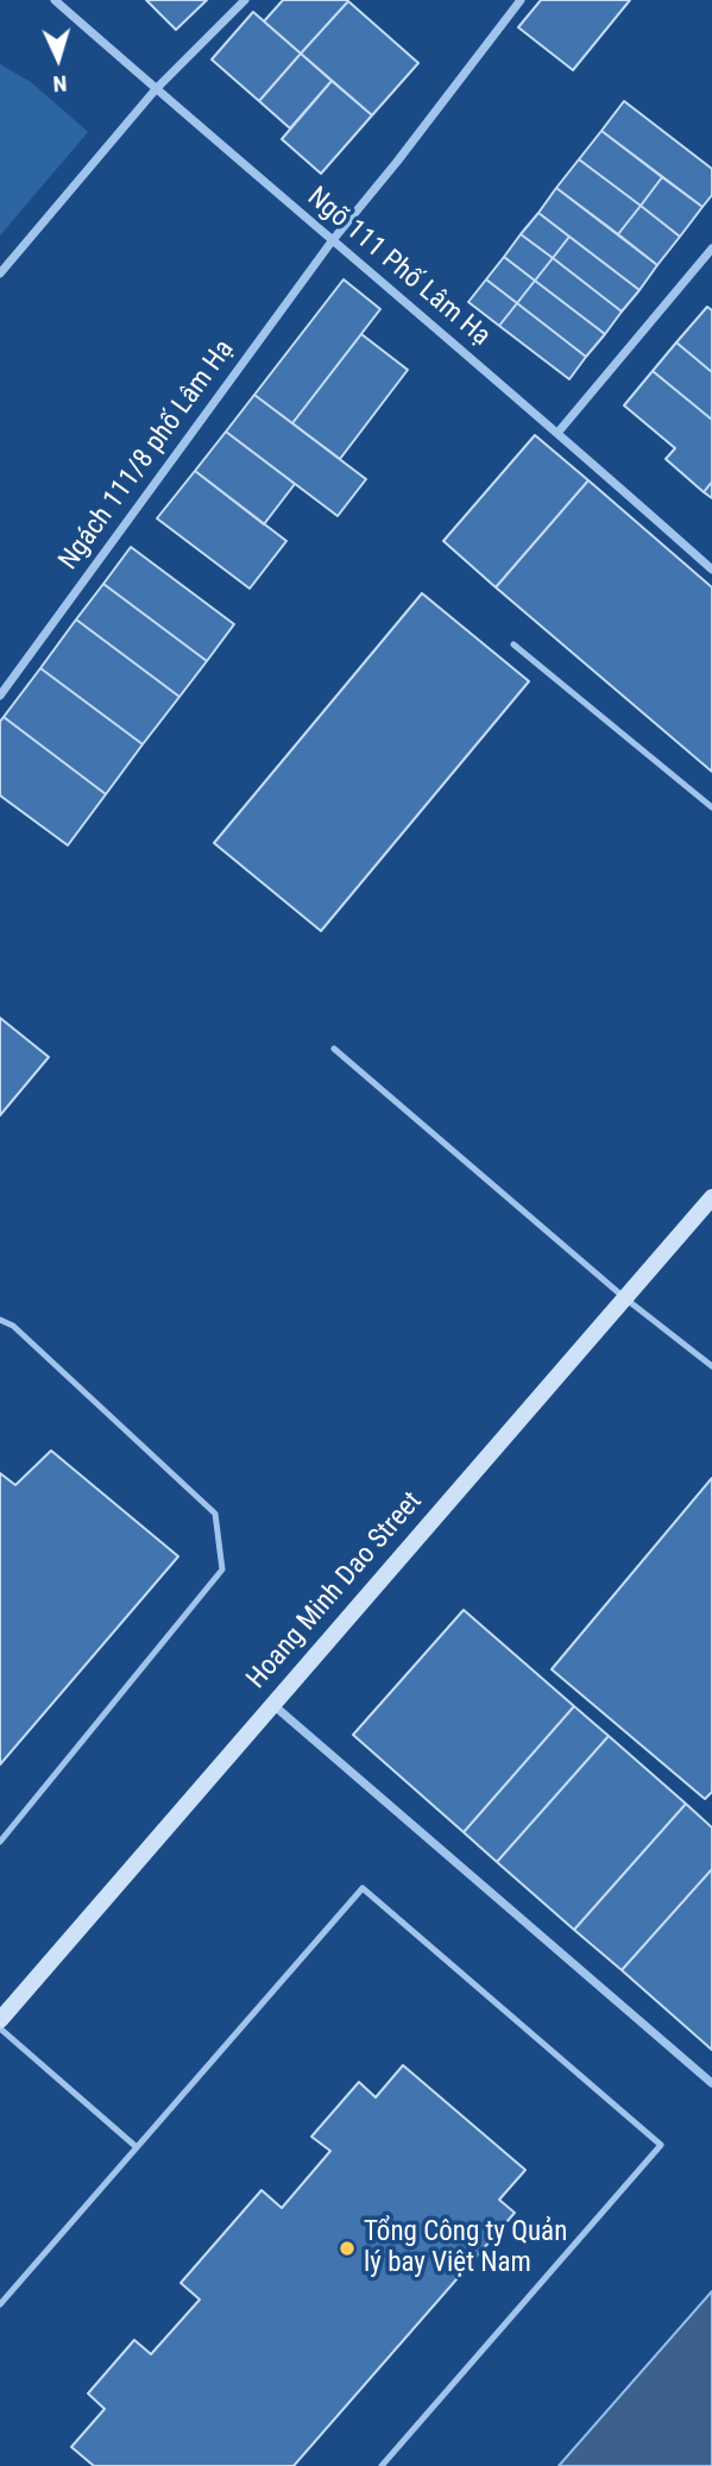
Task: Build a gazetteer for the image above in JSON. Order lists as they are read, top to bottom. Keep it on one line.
{"streets":{"street":["Ngõ 111 Phố Lâm Hạ","Ngách 111/8 phố Lâm Hạ","Hoang Minh Dao Street"]},"crossings":[["Ngõ 111 Phố Lâm Hạ","Ngách 111/8 phố Lâm Hạ"]],"places":["Tổng Công ty Quản lý bay Việt Nam"],"north":"bottom"}
